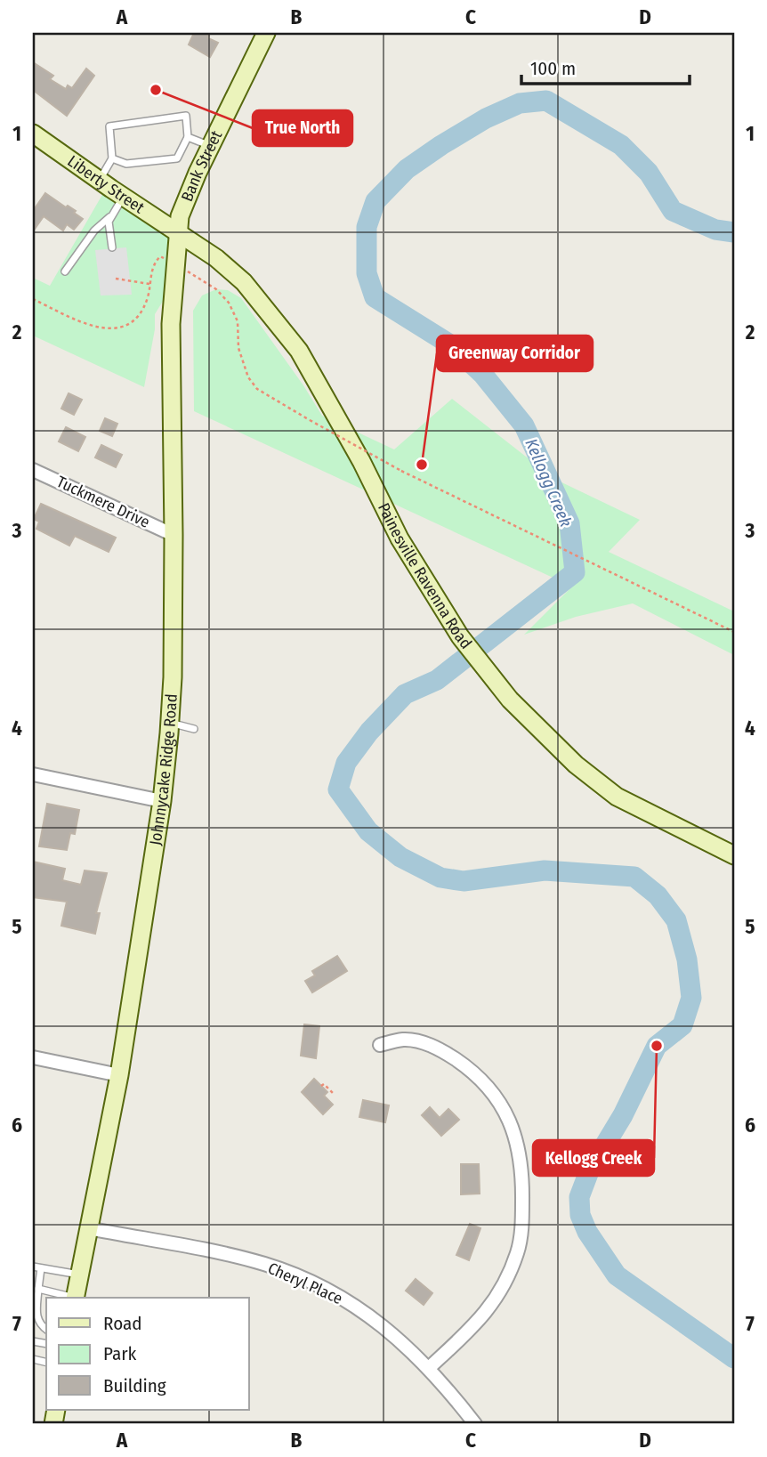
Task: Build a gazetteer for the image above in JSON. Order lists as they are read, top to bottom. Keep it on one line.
{"streets":{"main road":["Bank Street","Liberty Street","Painesville Ravenna Road","Johnnycake Ridge Road"],"street":["Tuckmere Drive","Cheryl Place"]},"crossings":[["Bank Street","Liberty Street"],["Bank Street","Painesville Ravenna Road"],["Bank Street","Johnnycake Ridge Road"],["Liberty Street","Painesville Ravenna Road"],["Liberty Street","Johnnycake Ridge Road"],["Tuckmere Drive","Johnnycake Ridge Road"],["Painesville Ravenna Road","Johnnycake Ridge Road"],["Johnnycake Ridge Road","Cheryl Place"]],"water":["Kellogg Creek"],"places":["True North","Greenway Corridor","Kellogg Creek"],"legend":["Road","Park","Building"],"scale_bar":"100 m","grid":{"columns":["A","B","C","D"],"rows":["1","2","3","4","5","6","7"]}}
